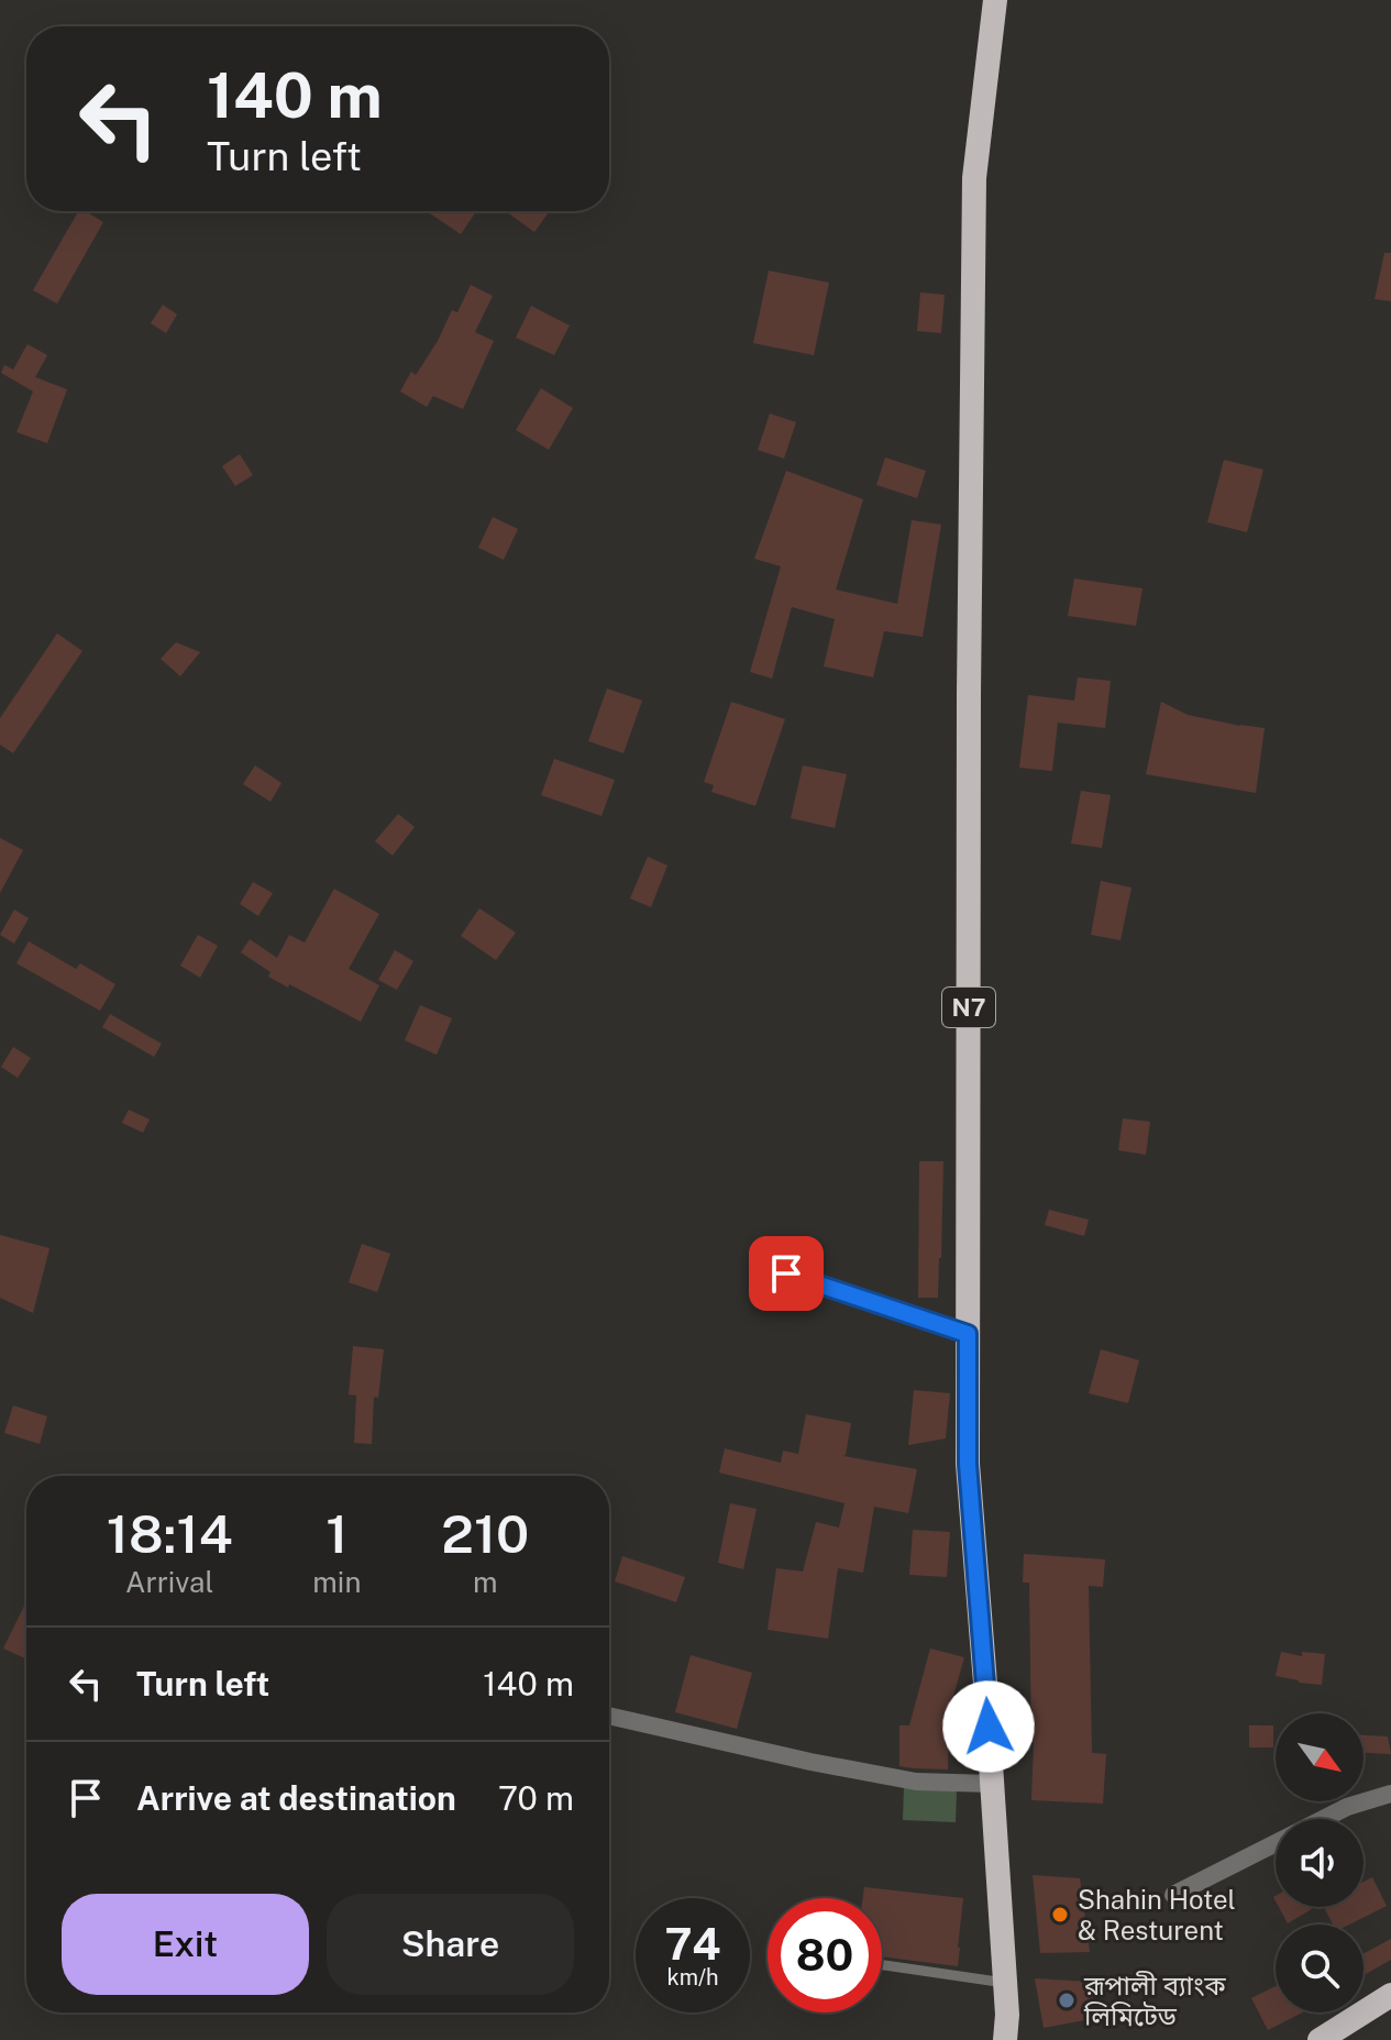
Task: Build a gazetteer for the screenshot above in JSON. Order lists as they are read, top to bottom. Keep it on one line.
{"streets":{"highway":["N7"]},"places":["Shahin Hotel & Resturent","রূপালী ব্যাংক লিমিটেড"],"north":"bottom right","page":{"turn":["140 m","Turn left"],"eta":["18:14","Arrival","1","min","210","m"],"list":[{"name":"Turn left","value":"140 m"},{"name":"Arrive at destination","value":"70 m"}],"buttons":["Exit","Share"],"speed":"74 km/h","limit":"80"}}
